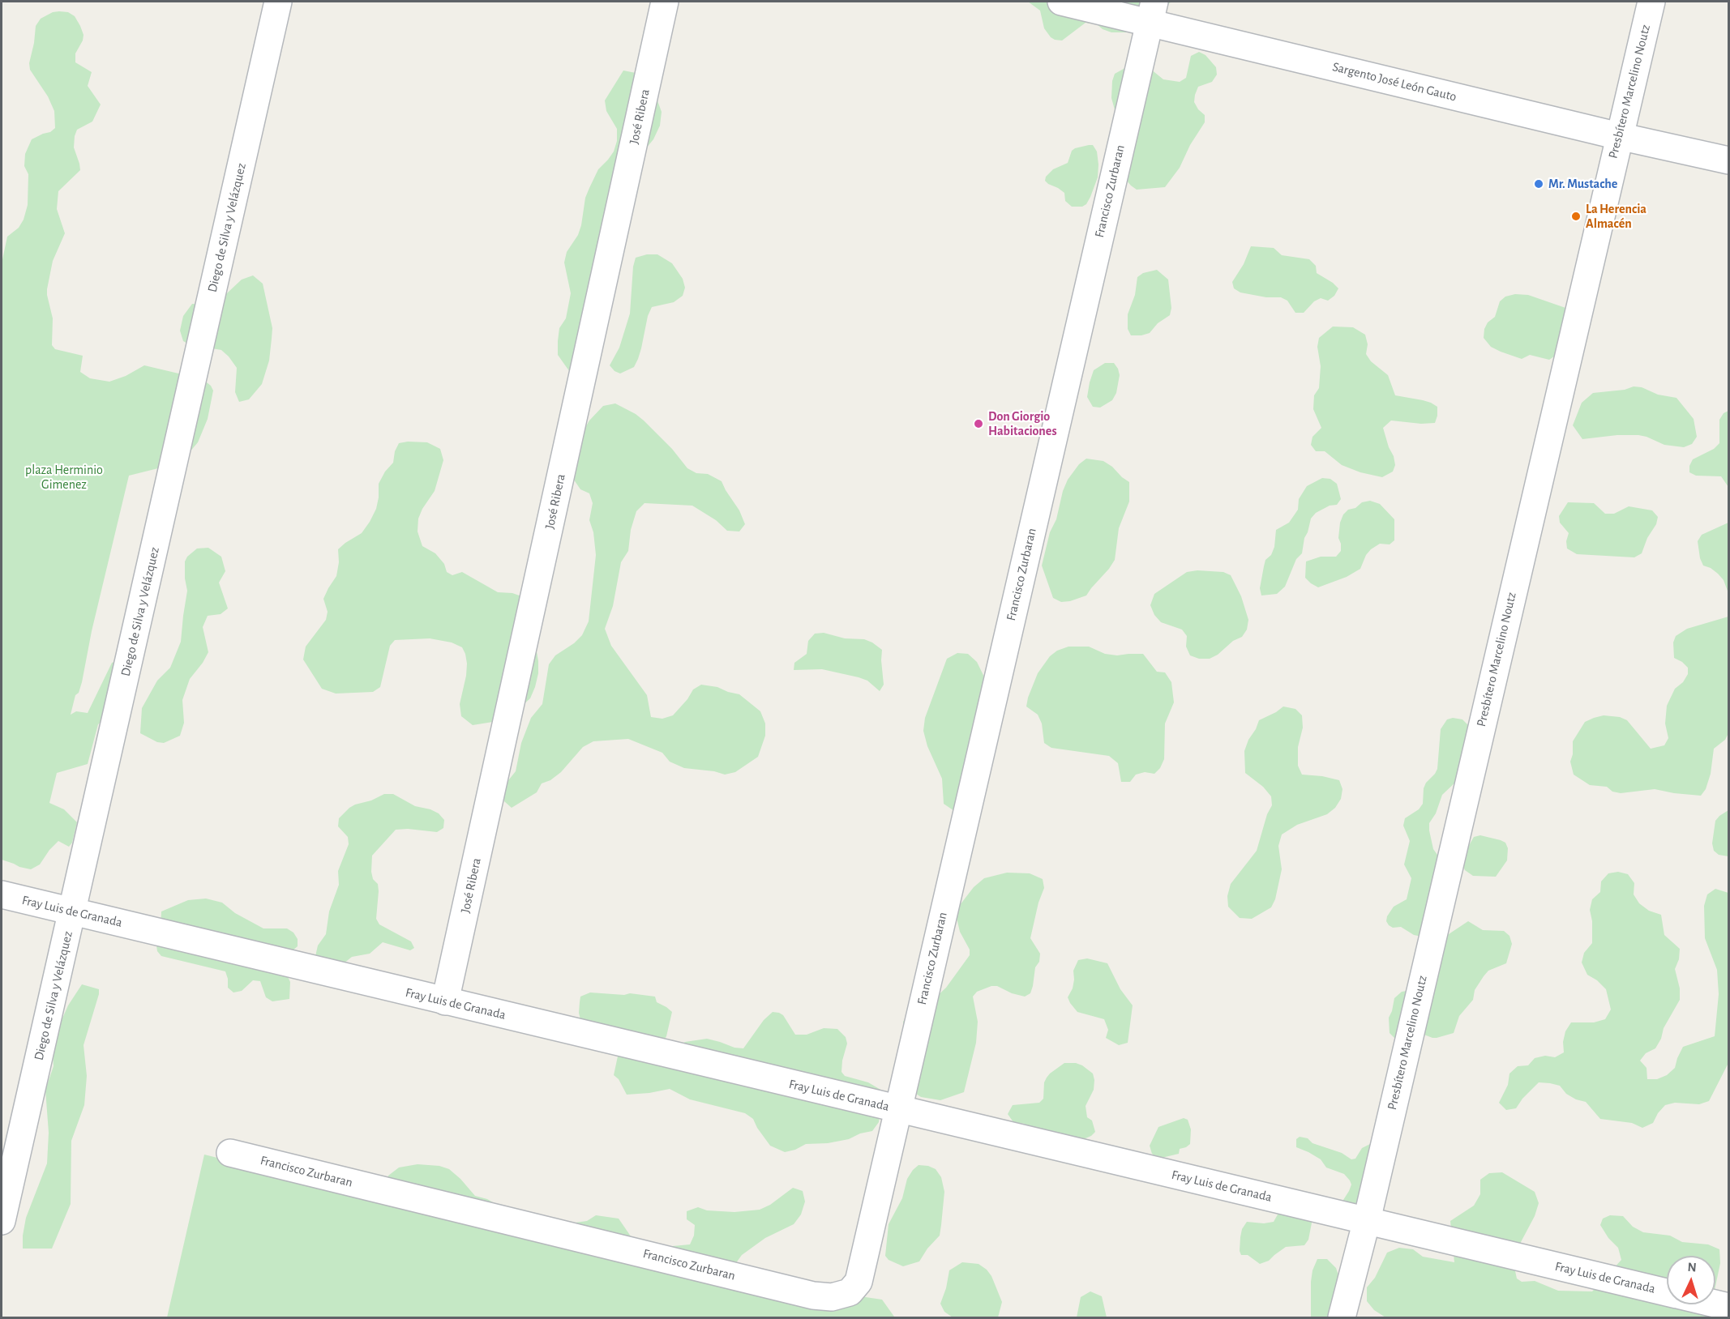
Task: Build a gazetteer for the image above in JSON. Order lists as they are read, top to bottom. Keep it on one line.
{"streets":{"street":["Sargento José León Gauto","Presbítero Marcelino Noutz","José Ribera","Francisco Zurbaran","Diego de Silva y Velázquez","Fray Luis de Granada"]},"crossings":[["Sargento José León Gauto","Presbítero Marcelino Noutz"],["Sargento José León Gauto","Francisco Zurbaran"],["Presbítero Marcelino Noutz","Fray Luis de Granada"],["José Ribera","Fray Luis de Granada"],["Francisco Zurbaran","Fray Luis de Granada"],["Diego de Silva y Velázquez","Fray Luis de Granada"]],"parks":["plaza Herminio Gimenez"],"places":["Mr. Mustache","La Herencia Almacén","Don Giorgio Habitaciones"],"north":"top"}
